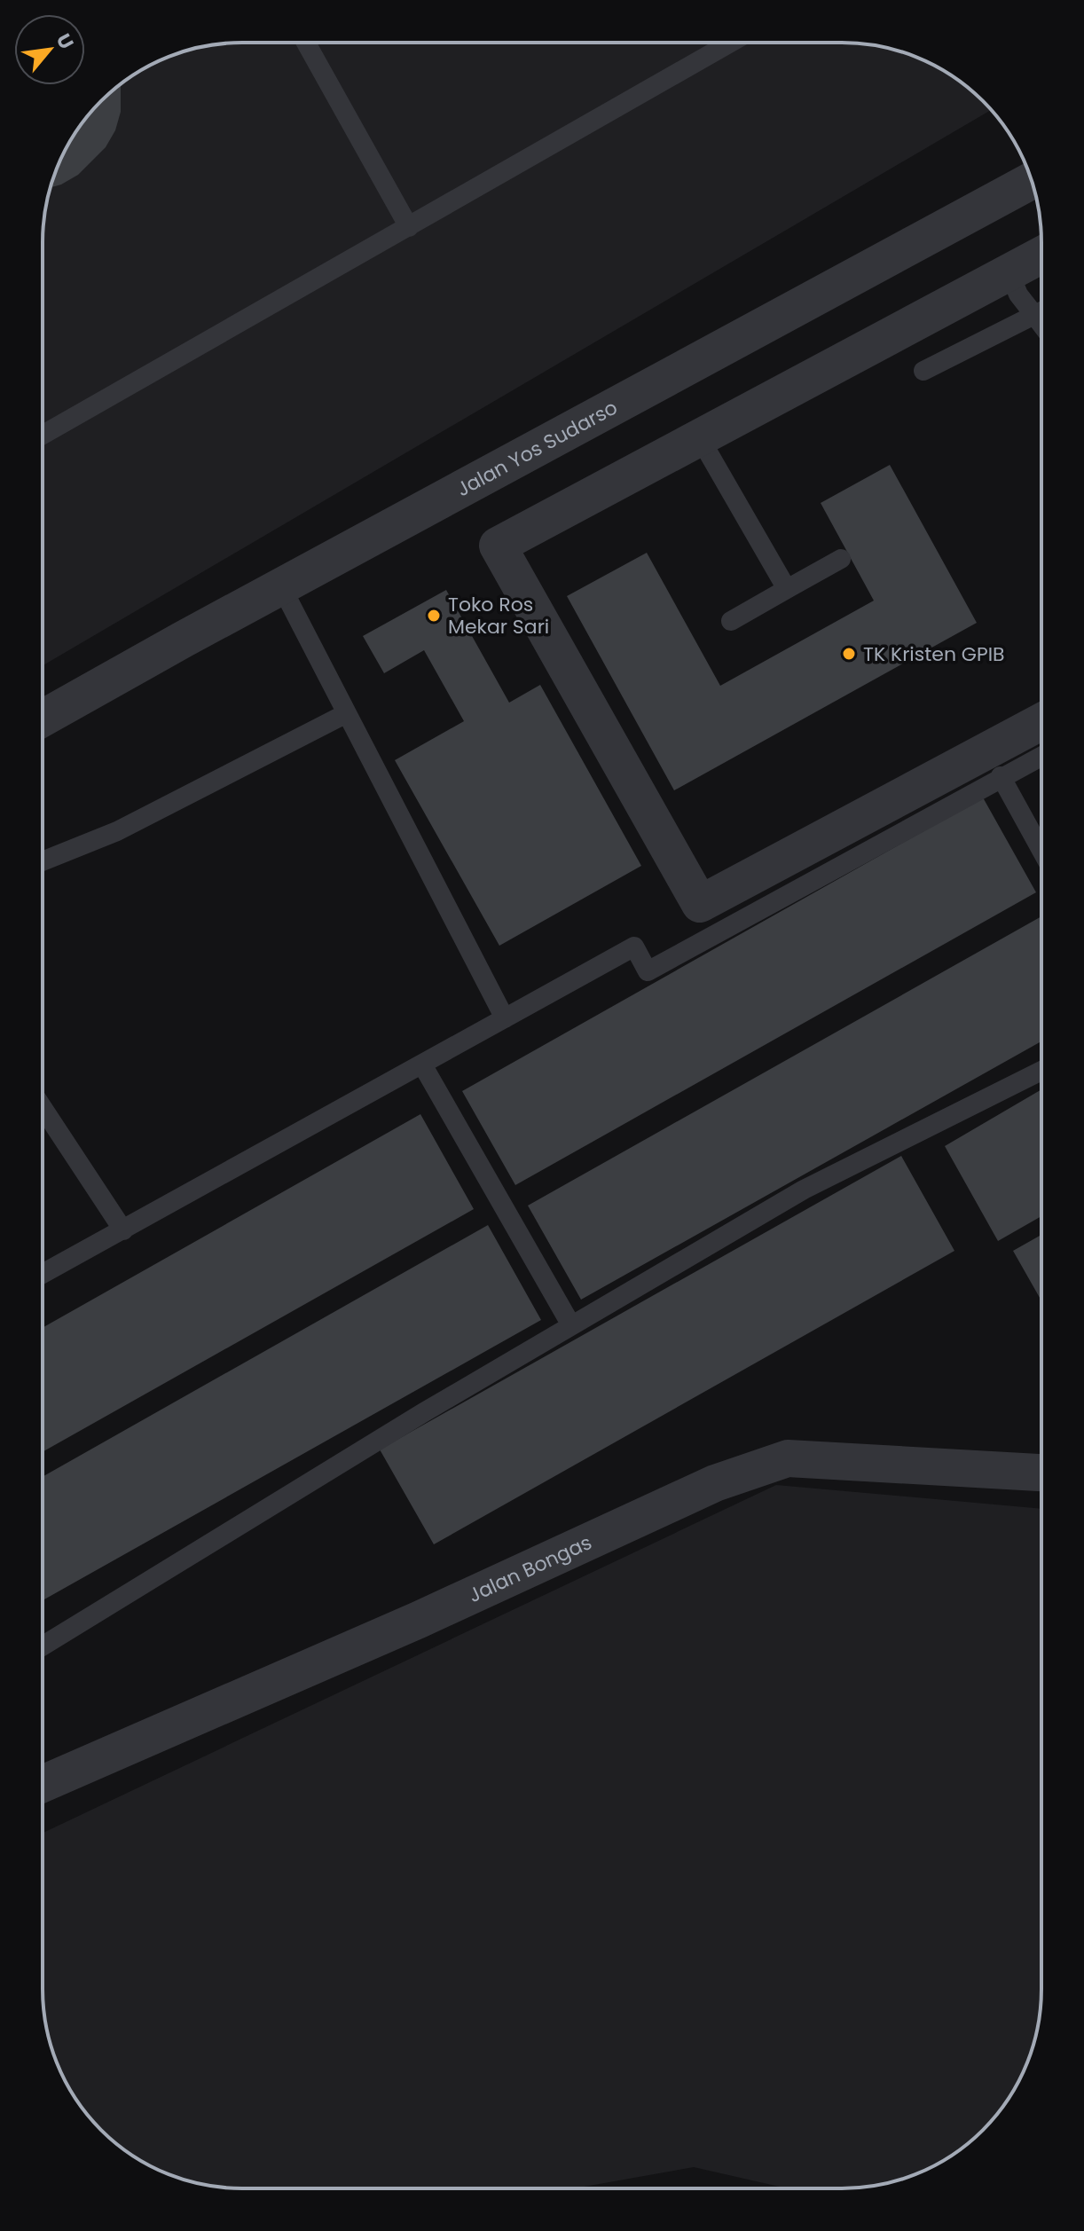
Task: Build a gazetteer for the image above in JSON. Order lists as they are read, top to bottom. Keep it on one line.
{"streets":{"street":["Jalan Yos Sudarso","Jalan Bongas"]},"places":["Toko Ros Mekar Sari","TK Kristen GPIB"],"north":"top right"}
